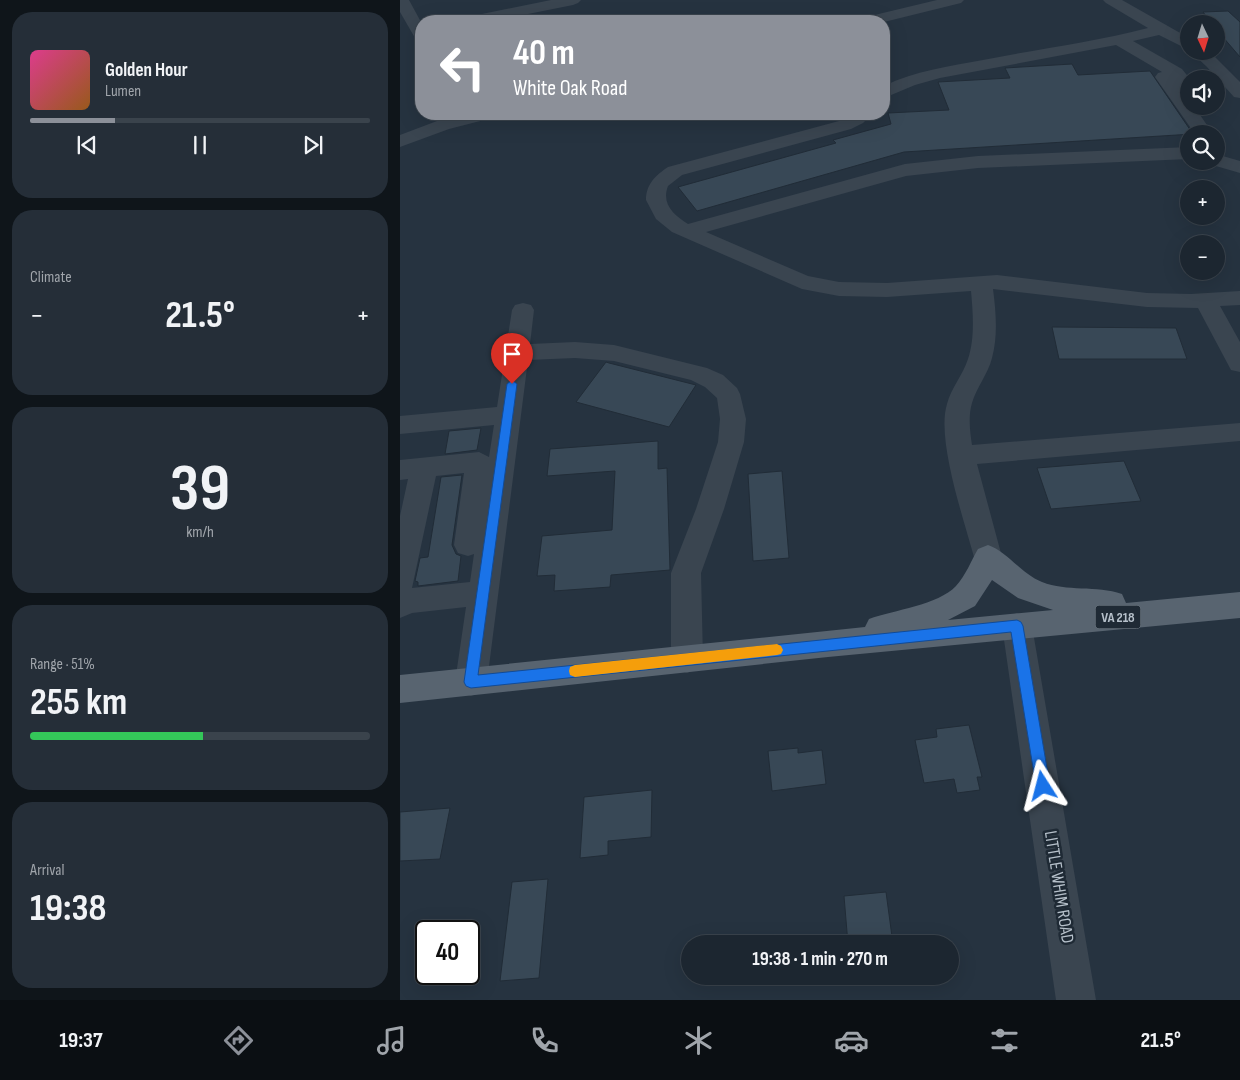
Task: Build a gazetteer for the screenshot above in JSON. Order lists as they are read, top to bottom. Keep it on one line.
{"streets":{"main road":["VA 218"],"street":["LITTLE WHIM ROAD"]},"crossings":[["VA 218","LITTLE WHIM ROAD"]],"north":"bottom","page":{"map_buttons":["+","−"],"turn":["40 m","White Oak Road"],"song":["Golden Hour","Lumen"],"tile":["Climate",["39","km/h"],["Range · 51%","255 km"],["Arrival","19:38"]],"heat":["−","21.5°","+"],"limit":"40","trip":"19:38 · 1 min · 270 m","tabs":["19:37","21.5°"]}}
